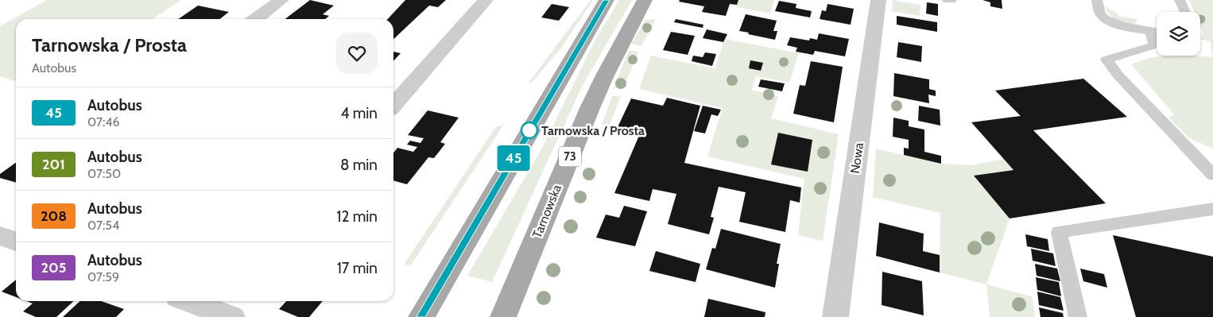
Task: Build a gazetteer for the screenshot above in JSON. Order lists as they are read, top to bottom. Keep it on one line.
{"streets":{"main road":["73","Tarnowska"],"street":["Nowa"]},"places":["Tarnowska / Prosta"],"lines":["bus line 45"],"page":{"on_map":"45","heading":["Tarnowska / Prosta","Autobus"],"list":[{"mark":"45","name":"Autobus","note":"07:46","value":"4 min"},{"mark":"201","name":"Autobus","note":"07:50","value":"8 min"},{"mark":"208","name":"Autobus","note":"07:54","value":"12 min"},{"mark":"205","name":"Autobus","note":"07:59","value":"17 min"}]}}
